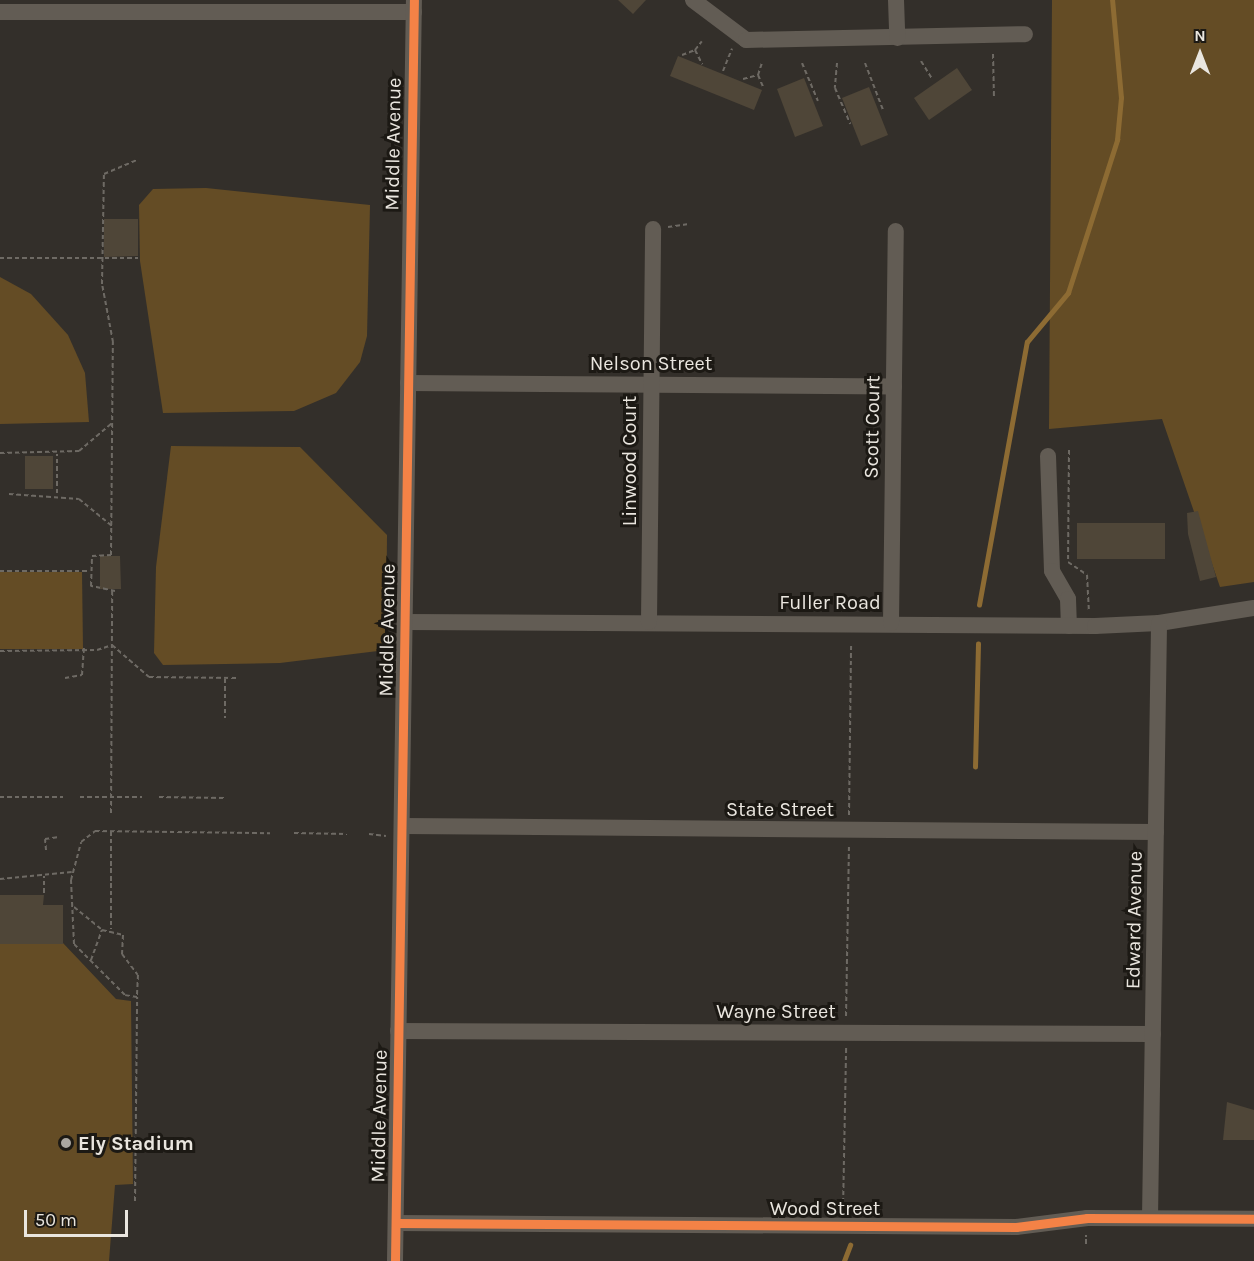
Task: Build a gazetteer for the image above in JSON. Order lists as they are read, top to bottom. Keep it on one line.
{"streets":{"street":["Middle Avenue","Nelson Street","Scott Court","Linwood Court","Fuller Road","State Street","Edward Avenue","Wayne Street","Wood Street"]},"crossings":[["Middle Avenue","Nelson Street"],["Middle Avenue","Fuller Road"],["Middle Avenue","State Street"],["Middle Avenue","Wayne Street"],["Middle Avenue","Wood Street"],["Nelson Street","Scott Court"],["Nelson Street","Linwood Court"],["Scott Court","Fuller Road"],["Linwood Court","Fuller Road"],["Fuller Road","Edward Avenue"],["State Street","Edward Avenue"],["Edward Avenue","Wayne Street"],["Edward Avenue","Wood Street"]],"places":["Ely Stadium"],"scale_bar":"50 m","north":"top"}
